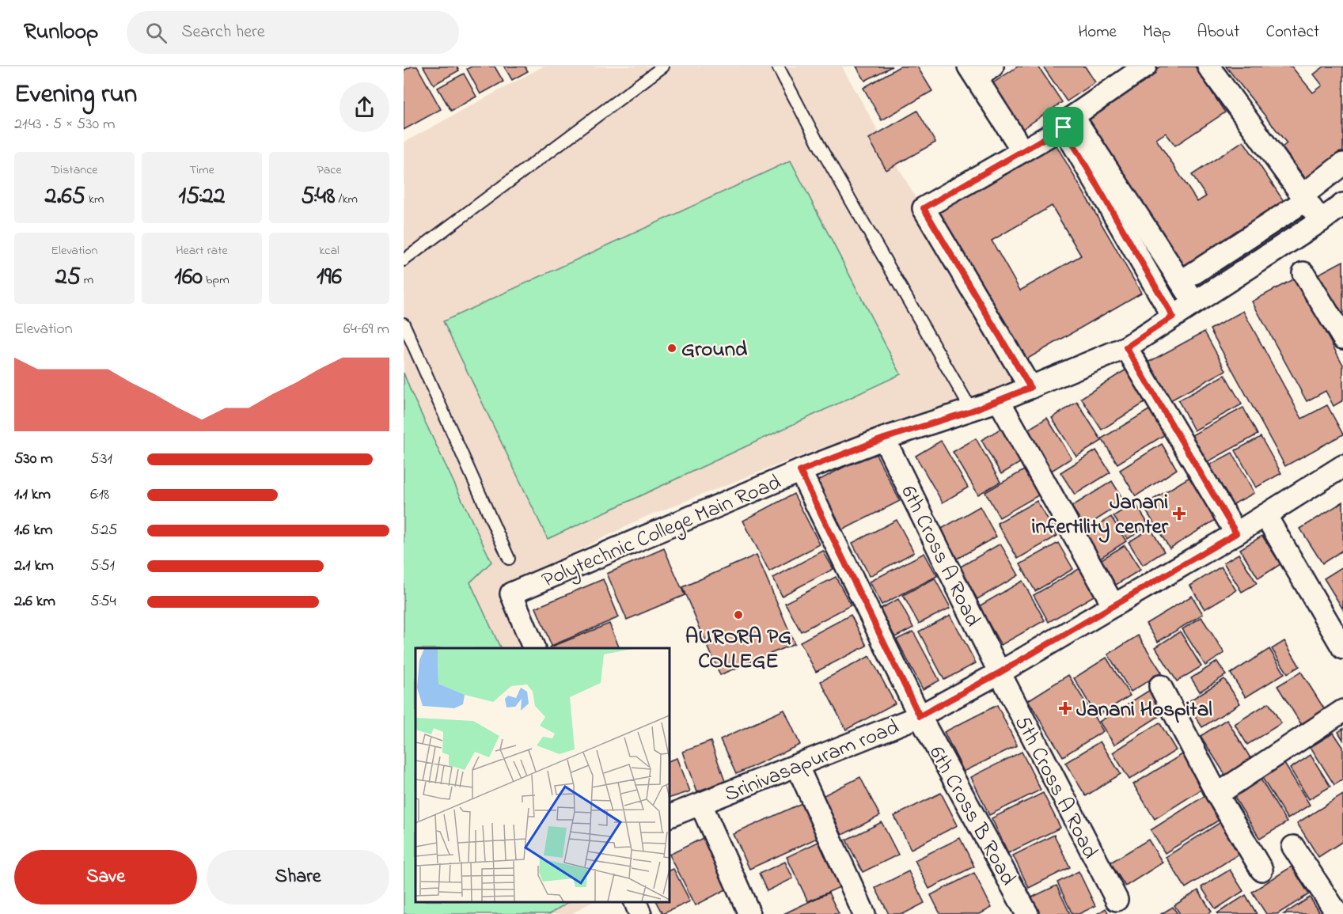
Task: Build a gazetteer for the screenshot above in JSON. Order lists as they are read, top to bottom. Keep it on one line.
{"streets":{"street":["Polytechnic College Main Road","6th Cross A Road","Srinivasapuram road","5th Cross A Road","6th Cross B Road"]},"crossings":[["Polytechnic College Main Road","6th Cross A Road"],["Polytechnic College Main Road","6th Cross B Road"],["6th Cross A Road","Srinivasapuram road"],["6th Cross A Road","5th Cross A Road"],["Srinivasapuram road","5th Cross A Road"],["Srinivasapuram road","6th Cross B Road"]],"places":{"other":["Ground","AURORA PG COLLEGE"],"health":["Janani infertility center","Janani Hospital"]},"page":{"header":"Runloop","search":"Search here","nav":["Home","Map","About","Contact"],"heading":["Evening run","21:43 · 5 × 530 m"],"stats":[["Distance","2.65 km"],["Time","15:22"],["Pace","5:48 /km"],["Elevation","25 m"],["Heart rate","160 bpm"],["kcal","196"]],"chart":["Elevation","64–69 m"],"list":[{"name":"530 m","note":"5:31"},{"name":"1.1 km","note":"6:18"},{"name":"1.6 km","note":"5:25"},{"name":"2.1 km","note":"5:51"},{"name":"2.6 km","note":"5:54"}],"buttons":["Save","Share"]}}
